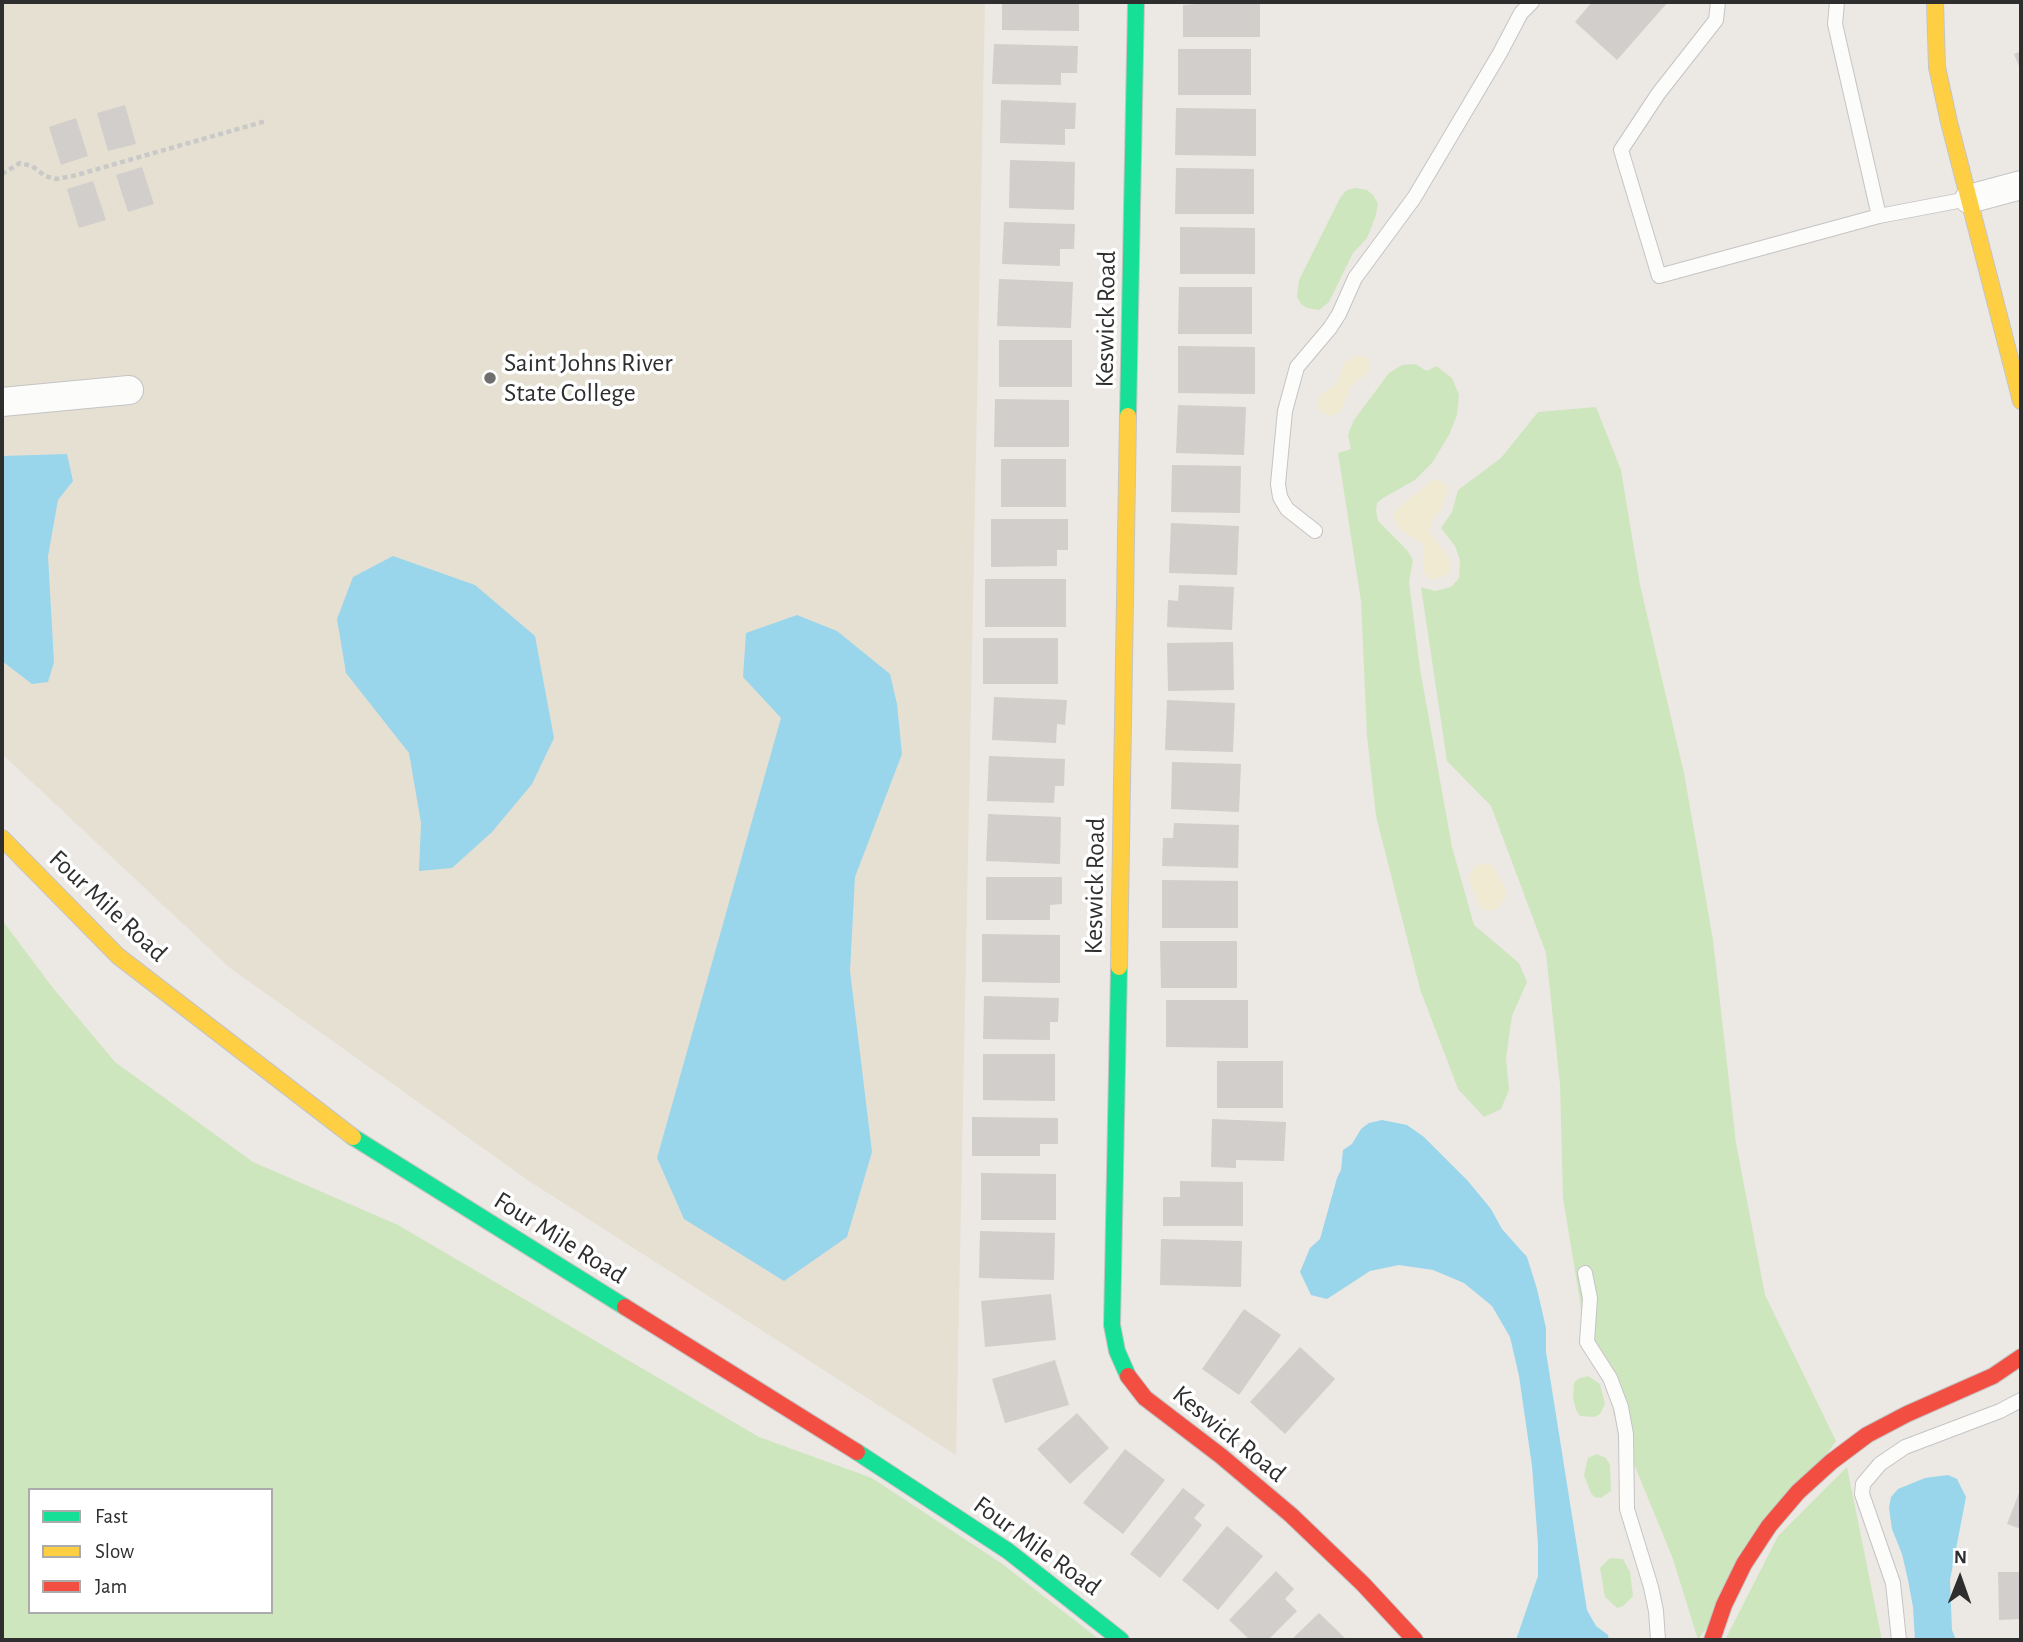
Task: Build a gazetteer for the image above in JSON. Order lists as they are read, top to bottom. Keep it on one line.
{"streets":{"street":["Keswick Road","Four Mile Road"]},"places":["Saint Johns River State College"],"legend":["Fast","Slow","Jam"],"north":"top"}
